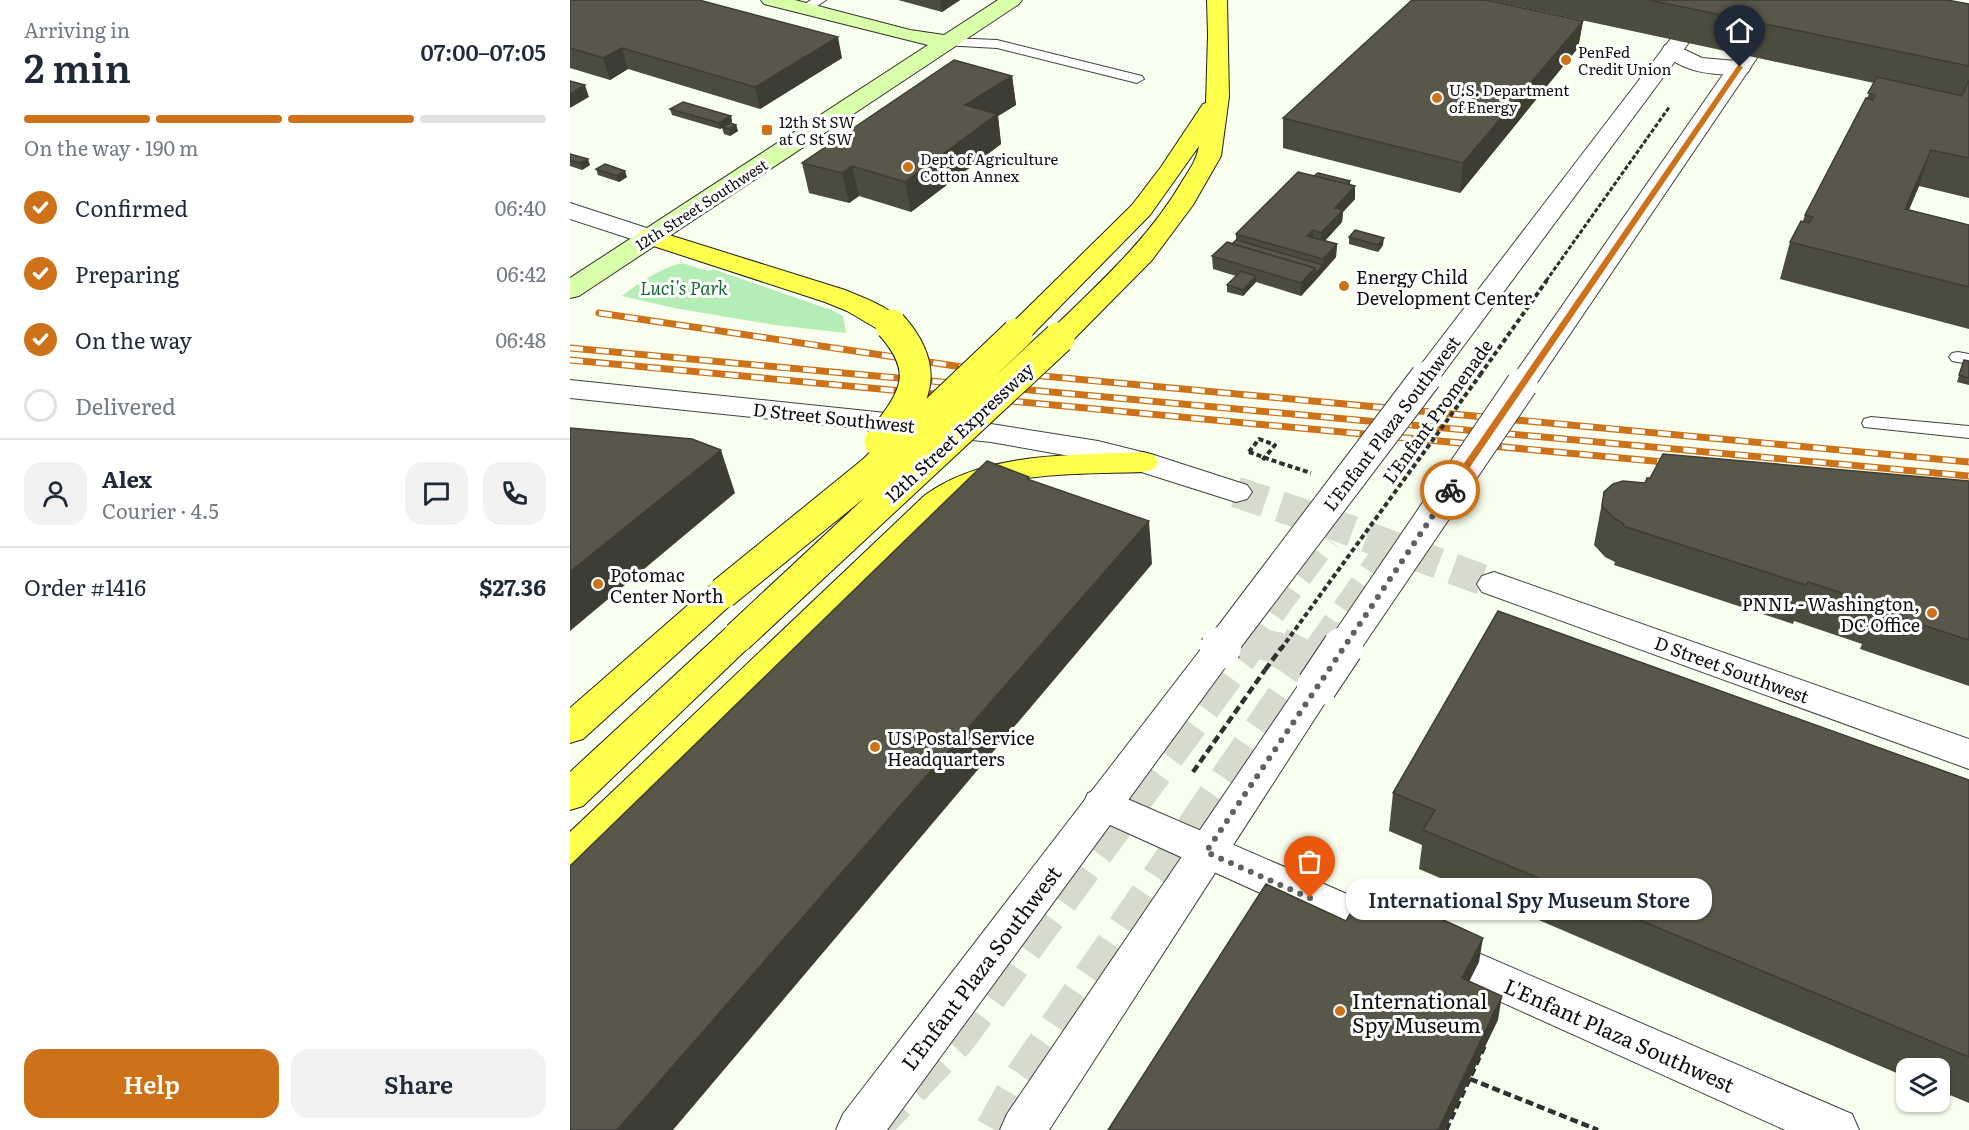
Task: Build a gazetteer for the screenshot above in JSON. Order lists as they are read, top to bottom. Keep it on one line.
{"streets":{"highway":["12th Street Expressway"],"main road":["12th Street Southwest"],"street":["D Street Southwest","L'Enfant Plaza Southwest"],"path":["L'Enfant Promenade"]},"crossings":[["L'Enfant Promenade","L'Enfant Plaza Southwest"]],"parks":["Luci's Park"],"places":{"other":["PenFed Credit Union","U.S. Department of Energy","Dept of Agriculture Cotton Annex","Energy Child Development Center","Potomac Center North","PNNL - Washington, DC Office","US Postal Service Headquarters","International Spy Museum Store","International Spy Museum"],"transit":["12th St SW at C St SW"]},"page":{"heading":["2 min","Arriving in","07:00–07:05"],"panel":["Alex","Courier · 4.5","Order #1416","$27.36"],"bar":"On the way · 190 m","list":[["Confirmed","06:40"],["Preparing","06:42"],["On the way","06:48"],"Delivered"],"bubble":"International Spy Museum Store","buttons":["Help","Share"]}}
